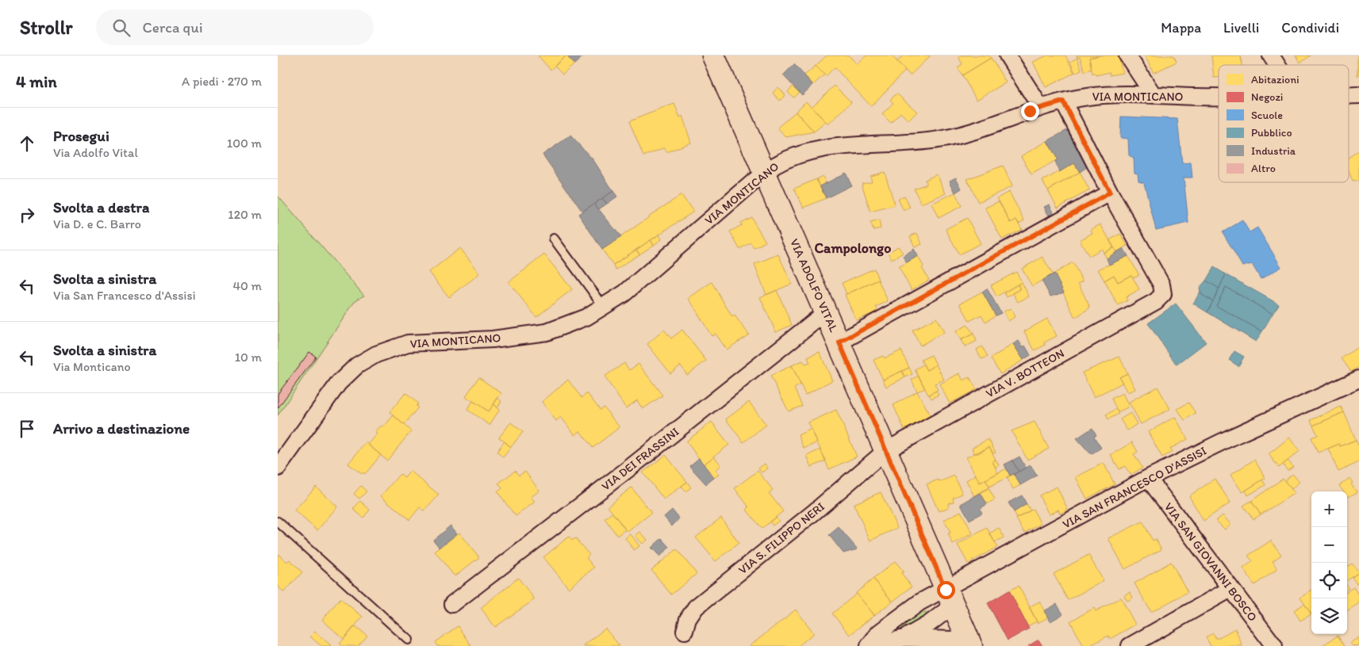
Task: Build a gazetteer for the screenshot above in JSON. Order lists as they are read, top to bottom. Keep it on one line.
{"streets":{"street":["VIA MONTICANO","VIA ADOLFO VITAL","VIA V. BOTTEON","VIA DEI FRASSINI","VIA SAN FRANCESCO D'ASSISI","VIA S. FILIPPO NERI","VIA SAN GIOVANNI BOSCO"]},"crossings":[["VIA MONTICANO","VIA ADOLFO VITAL"],["VIA ADOLFO VITAL","VIA V. BOTTEON"],["VIA ADOLFO VITAL","VIA DEI FRASSINI"],["VIA ADOLFO VITAL","VIA SAN FRANCESCO D'ASSISI"],["VIA ADOLFO VITAL","VIA S. FILIPPO NERI"],["VIA V. BOTTEON","VIA S. FILIPPO NERI"],["VIA SAN FRANCESCO D'ASSISI","VIA SAN GIOVANNI BOSCO"]],"districts":["Campolongo"],"legend":["Abitazioni","Negozi","Scuole","Pubblico","Industria","Altro"],"page":{"header":"Strollr","search":"Cerca qui","nav":["Mappa","Livelli","Condividi"],"heading":["4 min","A piedi · 270 m"],"list":[["Prosegui","Via Adolfo Vital","100 m"],["Svolta a destra","Via D. e C. Barro","120 m"],["Svolta a sinistra","Via San Francesco d'Assisi","40 m"],["Svolta a sinistra","Via Monticano","10 m"],"Arrivo a destinazione"],"map_buttons":["+","−"]}}
